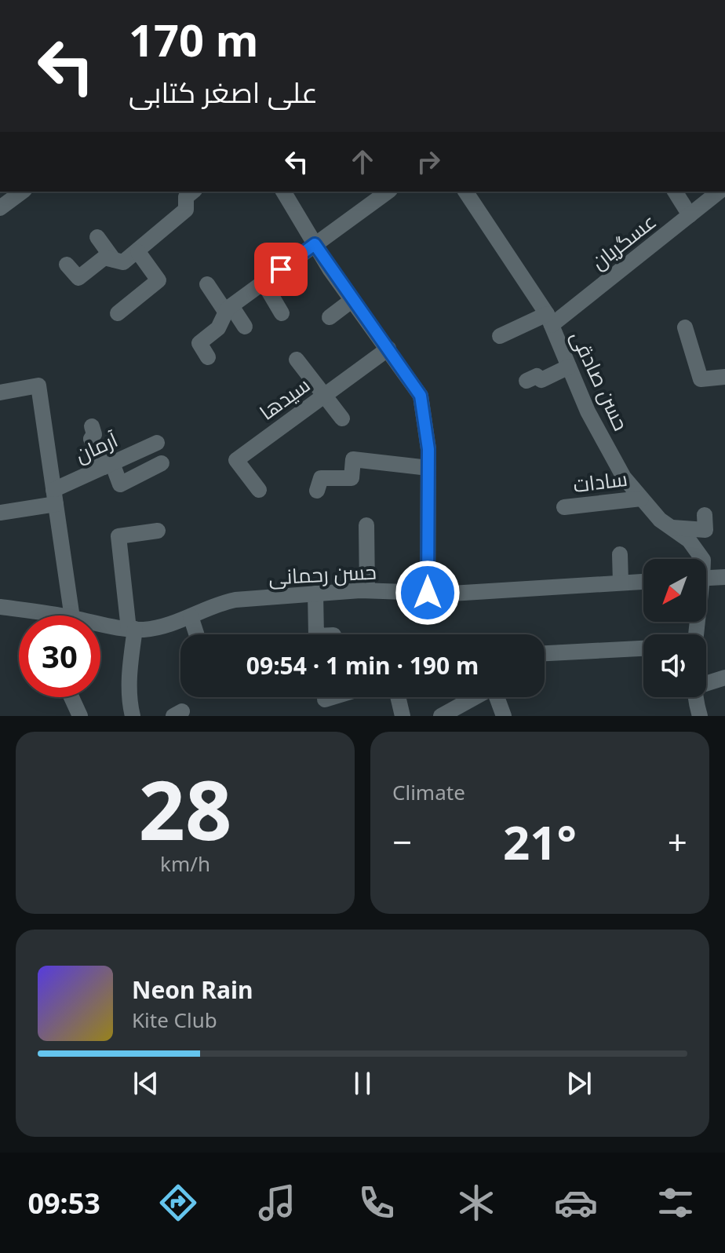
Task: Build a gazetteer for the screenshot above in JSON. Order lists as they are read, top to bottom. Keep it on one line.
{"streets":{"street":["عسگریان","حسن صادقی","سیدها","آرمان","سادات","حسن رحمانی"]},"crossings":[["عسگریان","حسن صادقی"],["حسن صادقی","سادات"]],"north":"bottom left","page":{"turn":["170 m","علی اصغر کتابی"],"limit":"30","trip":"09:54 · 1 min · 190 m","tile":[["28","km/h"],"Climate"],"heat":["−","21°","+"],"song":["Neon Rain","Kite Club"],"tabs":"09:53"}}
